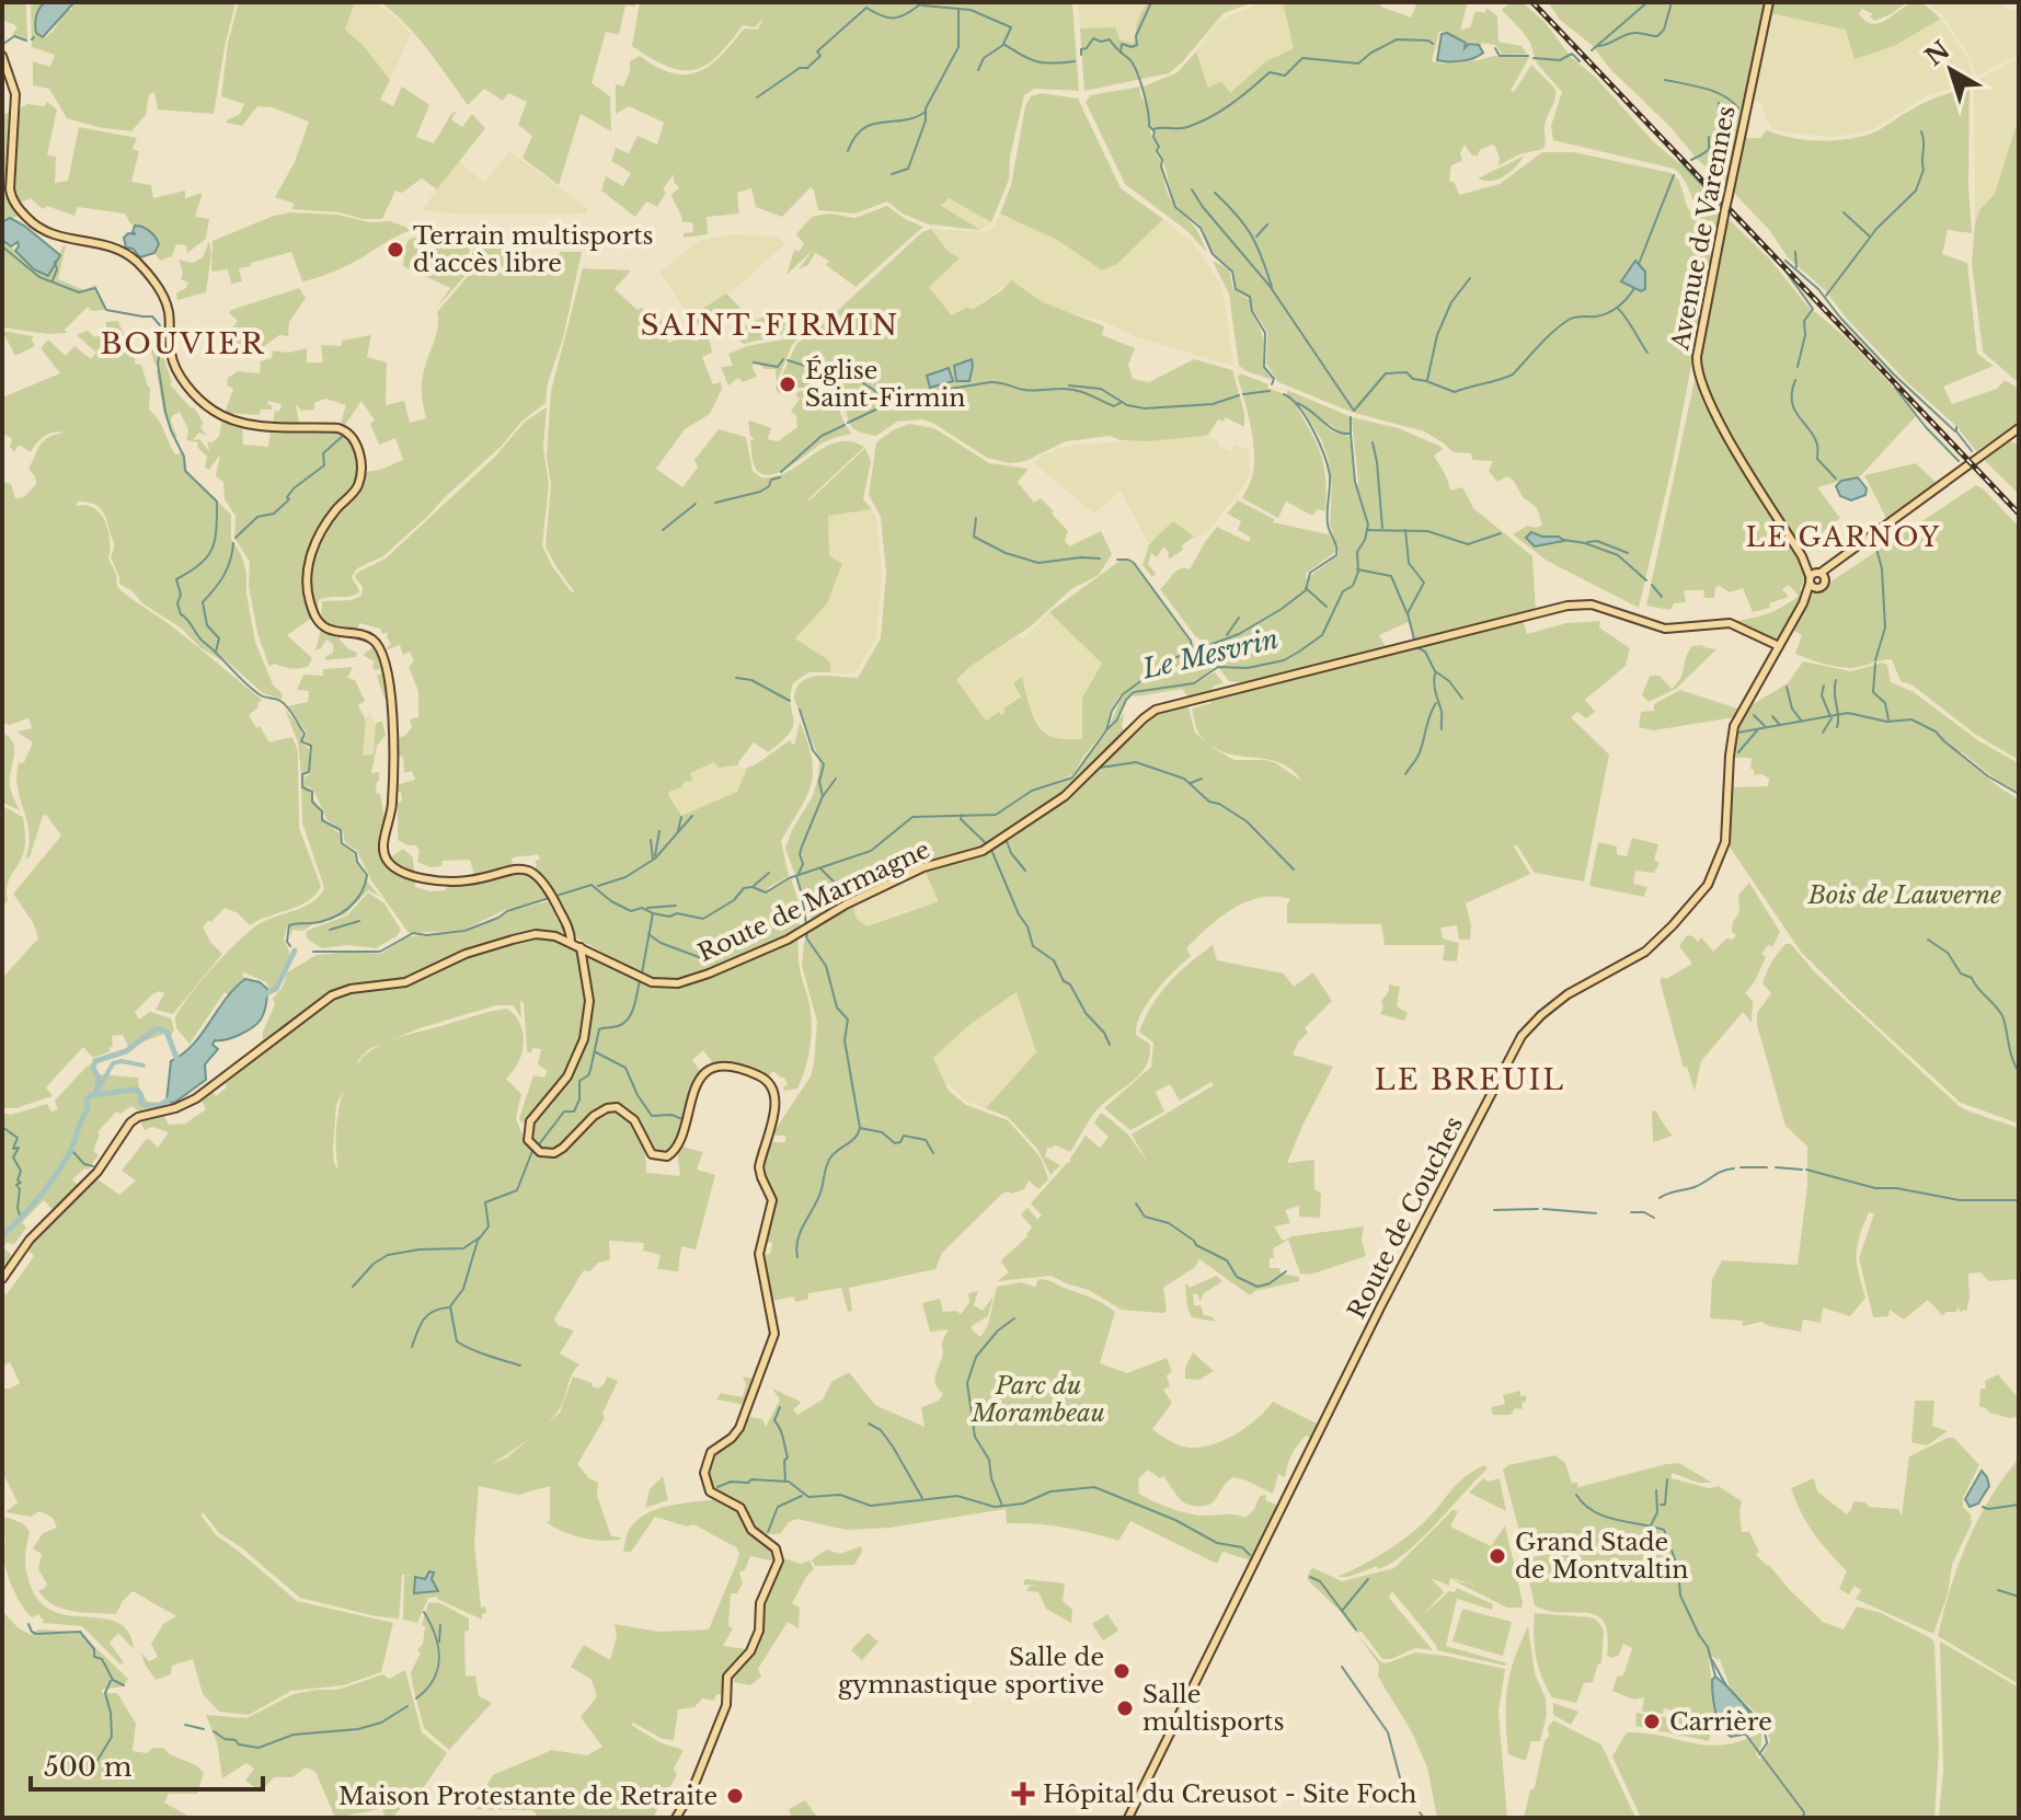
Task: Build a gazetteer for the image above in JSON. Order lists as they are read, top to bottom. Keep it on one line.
{"streets":{"main road":["Avenue de Varennes","Route de Marmagne","Route de Couches"]},"crossings":[["Avenue de Varennes","Route de Couches"],["Route de Marmagne","Route de Couches"]],"districts":["SAINT-FIRMIN","BOUVIER","LE GARNOY","LE BREUIL"],"water":["Le Mesvrin"],"parks":["Bois de Lauverne","Parc du Morambeau"],"places":{"other":["Terrain multisports d'accès libre","Église Saint-Firmin","Grand Stade de Montvaltin","Salle de gymnastique sportive","Salle multisports","Carrière","Maison Protestante de Retraite"],"health":["Hôpital du Creusot - Site Foch"]},"scale_bar":"500 m","north":"top left"}
